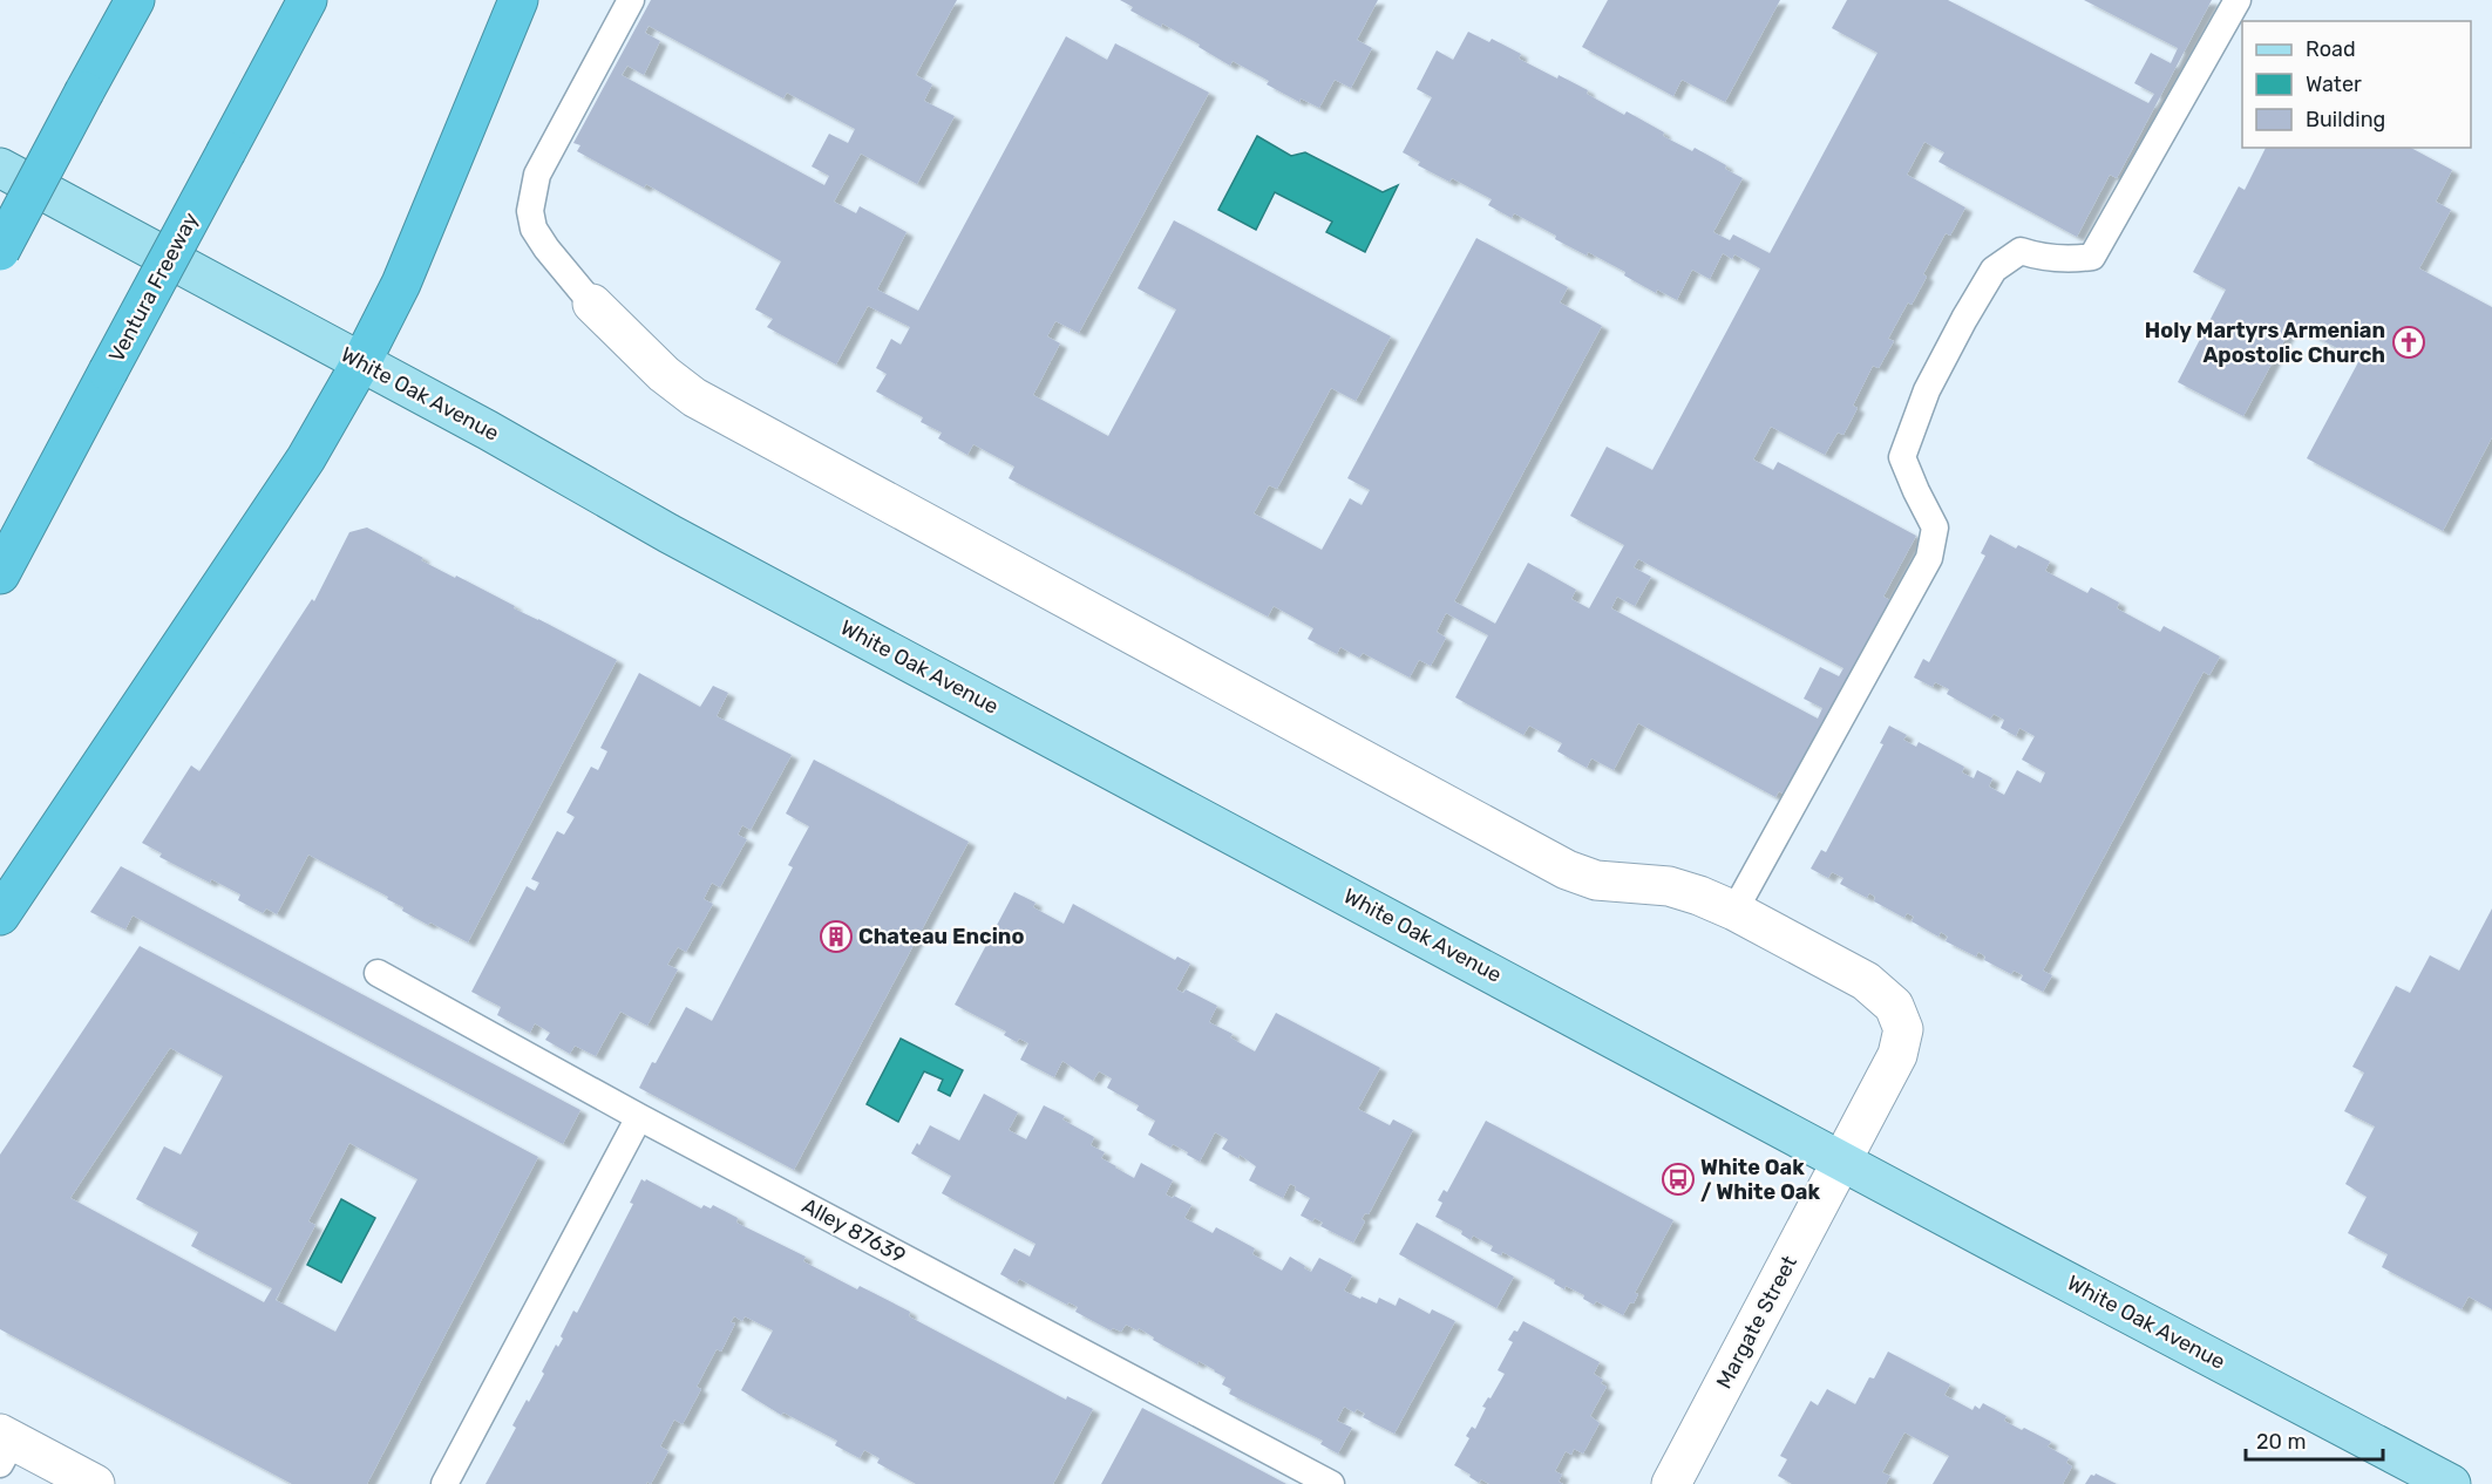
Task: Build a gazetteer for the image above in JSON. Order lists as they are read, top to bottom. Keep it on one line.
{"streets":{"highway":["Ventura Freeway"],"main road":["White Oak Avenue"],"street":["Margate Street"],"lane":["Alley 87639"]},"crossings":[["White Oak Avenue","Margate Street"]],"places":{"church":["Holy Martyrs Armenian Apostolic Church"],"building":["Chateau Encino"],"bus stop":["White Oak / White Oak"]},"legend":["Road","Water","Building"],"scale_bar":"20 m"}
